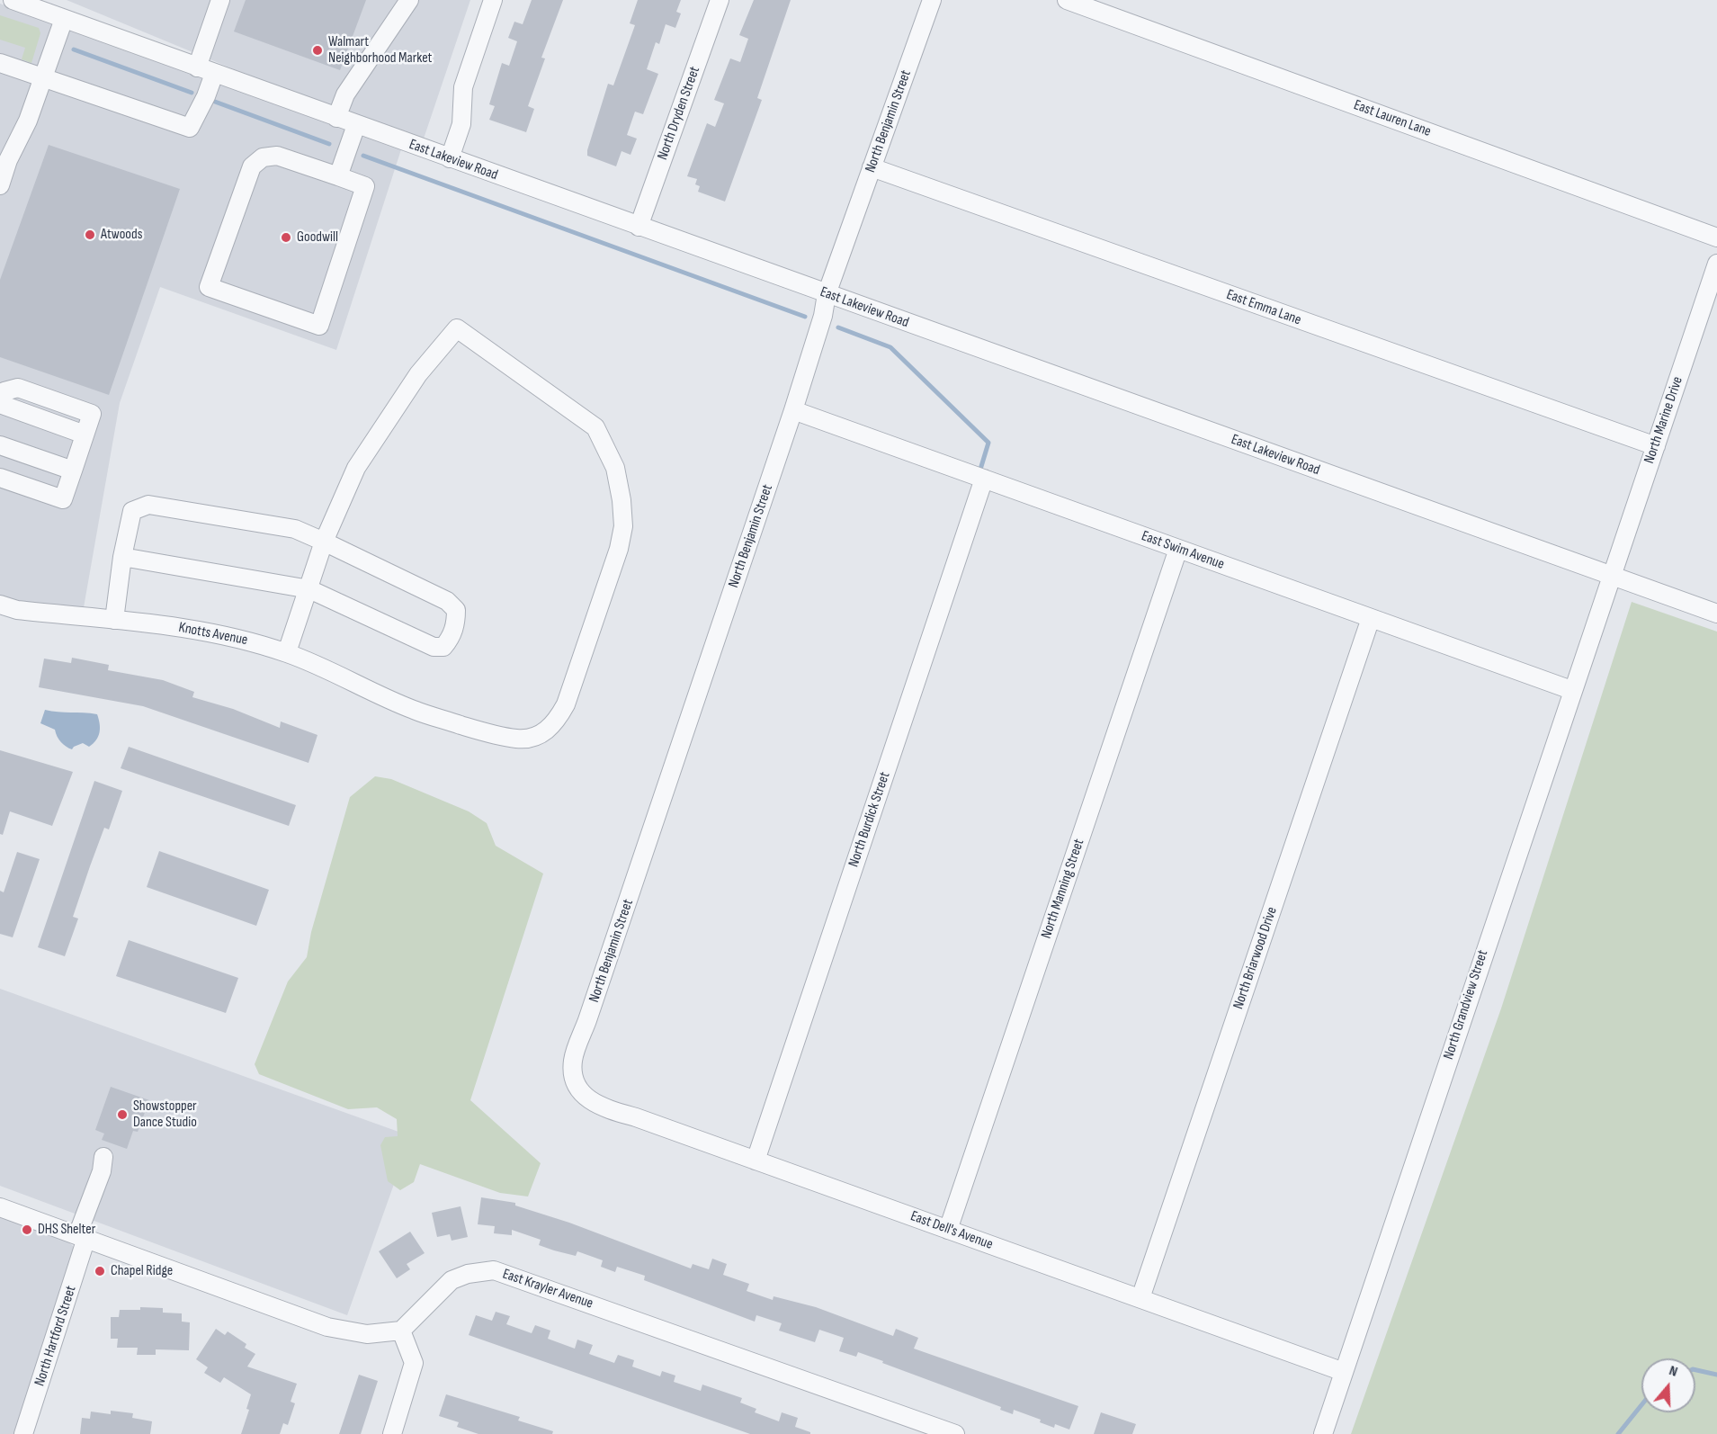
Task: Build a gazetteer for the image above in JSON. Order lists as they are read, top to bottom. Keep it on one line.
{"streets":{"street":["North Dryden Street","East Lauren Lane","North Benjamin Street","East Lakeview Road","East Emma Lane","North Marine Drive","East Swim Avenue","Knotts Avenue","North Burdick Street","North Manning Street","North Briarwood Drive","North Grandview Street","East Dell's Avenue","East Krayler Avenue","North Hartford Street"]},"crossings":[["North Dryden Street","East Lakeview Road"],["North Benjamin Street","East Lakeview Road"],["North Benjamin Street","East Emma Lane"],["North Benjamin Street","East Swim Avenue"],["North Benjamin Street","East Dell's Avenue"],["East Lakeview Road","North Marine Drive"],["East Lakeview Road","North Grandview Street"],["East Emma Lane","North Marine Drive"],["North Marine Drive","North Grandview Street"],["East Swim Avenue","North Burdick Street"],["East Swim Avenue","North Manning Street"],["East Swim Avenue","North Briarwood Drive"],["East Swim Avenue","North Grandview Street"],["North Burdick Street","East Dell's Avenue"],["North Manning Street","East Dell's Avenue"],["North Briarwood Drive","East Dell's Avenue"],["North Grandview Street","East Dell's Avenue"]],"places":["Walmart Neighborhood Market","Atwoods","Goodwill","Showstopper Dance Studio","DHS Shelter","Chapel Ridge"],"north":"top"}
